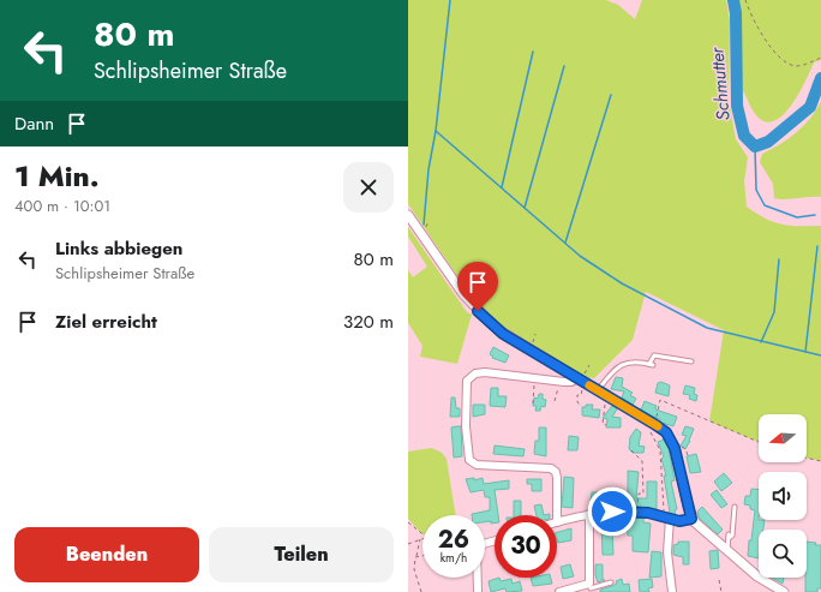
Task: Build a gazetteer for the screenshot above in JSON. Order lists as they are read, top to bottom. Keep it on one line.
{"water":["Schmutter"],"north":"left","page":{"turn":["80 m","Schlipsheimer Straße"],"then":"Dann","heading":["1 Min.","400 m · 10:01"],"list":[{"name":"Links abbiegen","note":"Schlipsheimer Straße","value":"80 m"},{"name":"Ziel erreicht","value":"320 m"}],"speed":"26 km/h","limit":"30","buttons":["Beenden","Teilen"]}}
